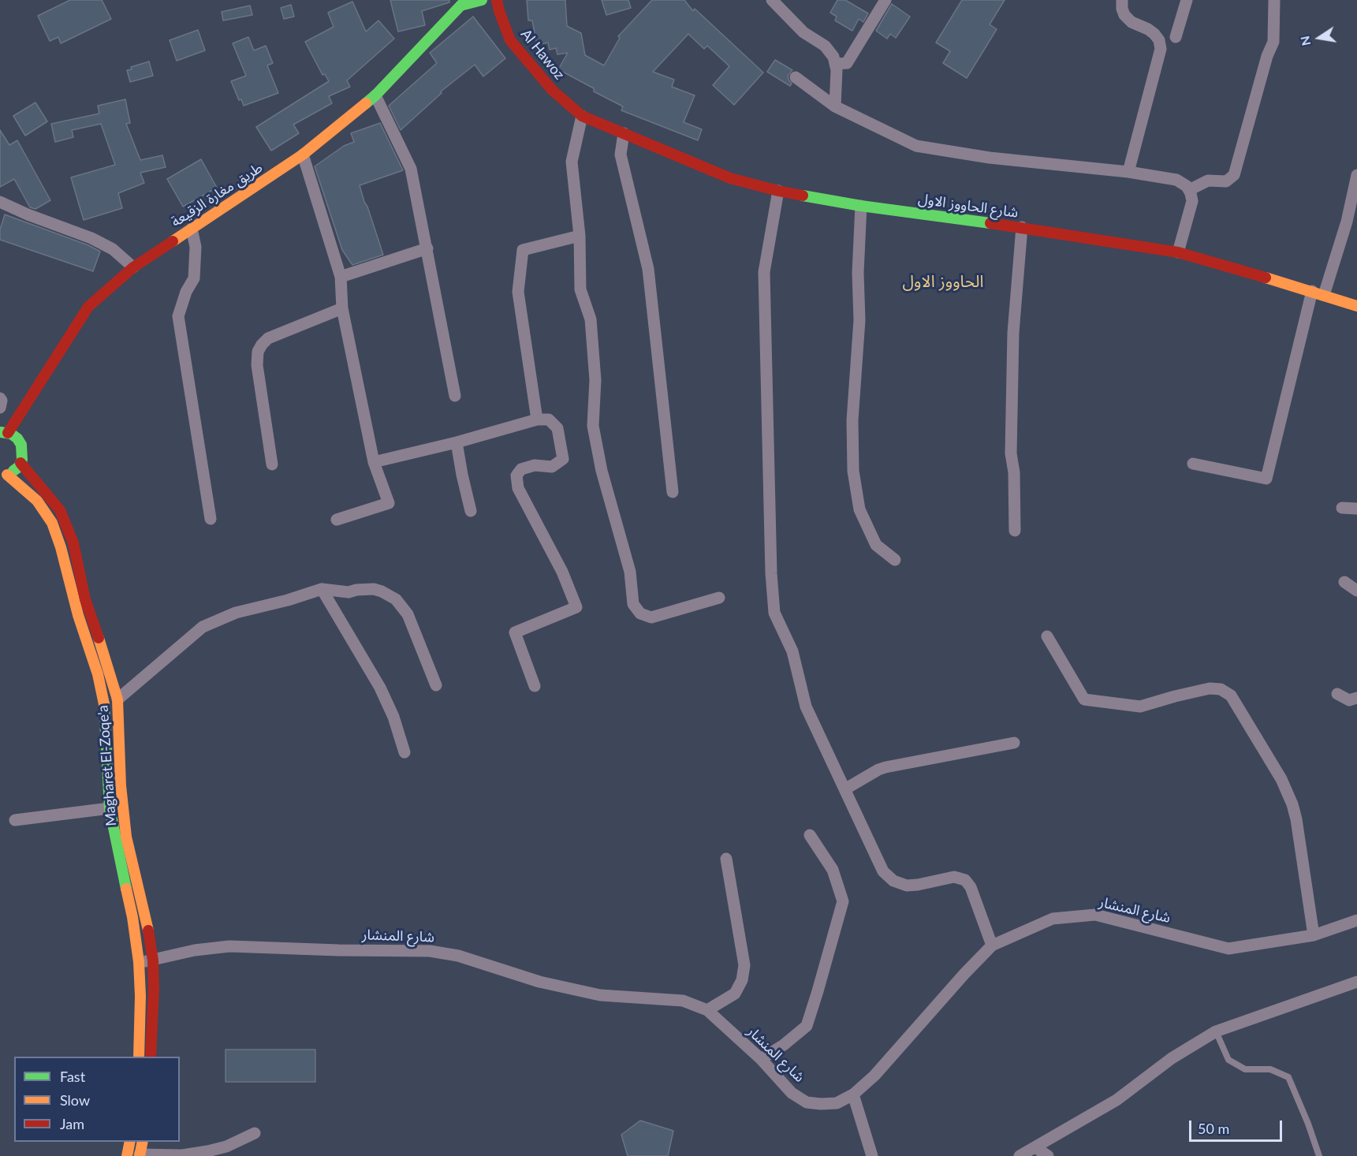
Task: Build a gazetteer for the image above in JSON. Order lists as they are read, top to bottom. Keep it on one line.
{"streets":{"street":["Al Hawoz","طريق مغارة الزقيعة","شارع الحاووز الاول","Magharet El-Zoqe'a","شارع المنشار"]},"crossings":[["Al Hawoz","شارع الحاووز الاول"],["Magharet El-Zoqe'a","شارع المنشار"]],"districts":["الحاووز الاول"],"legend":["Fast","Slow","Jam"],"scale_bar":"50 m","north":"left"}
